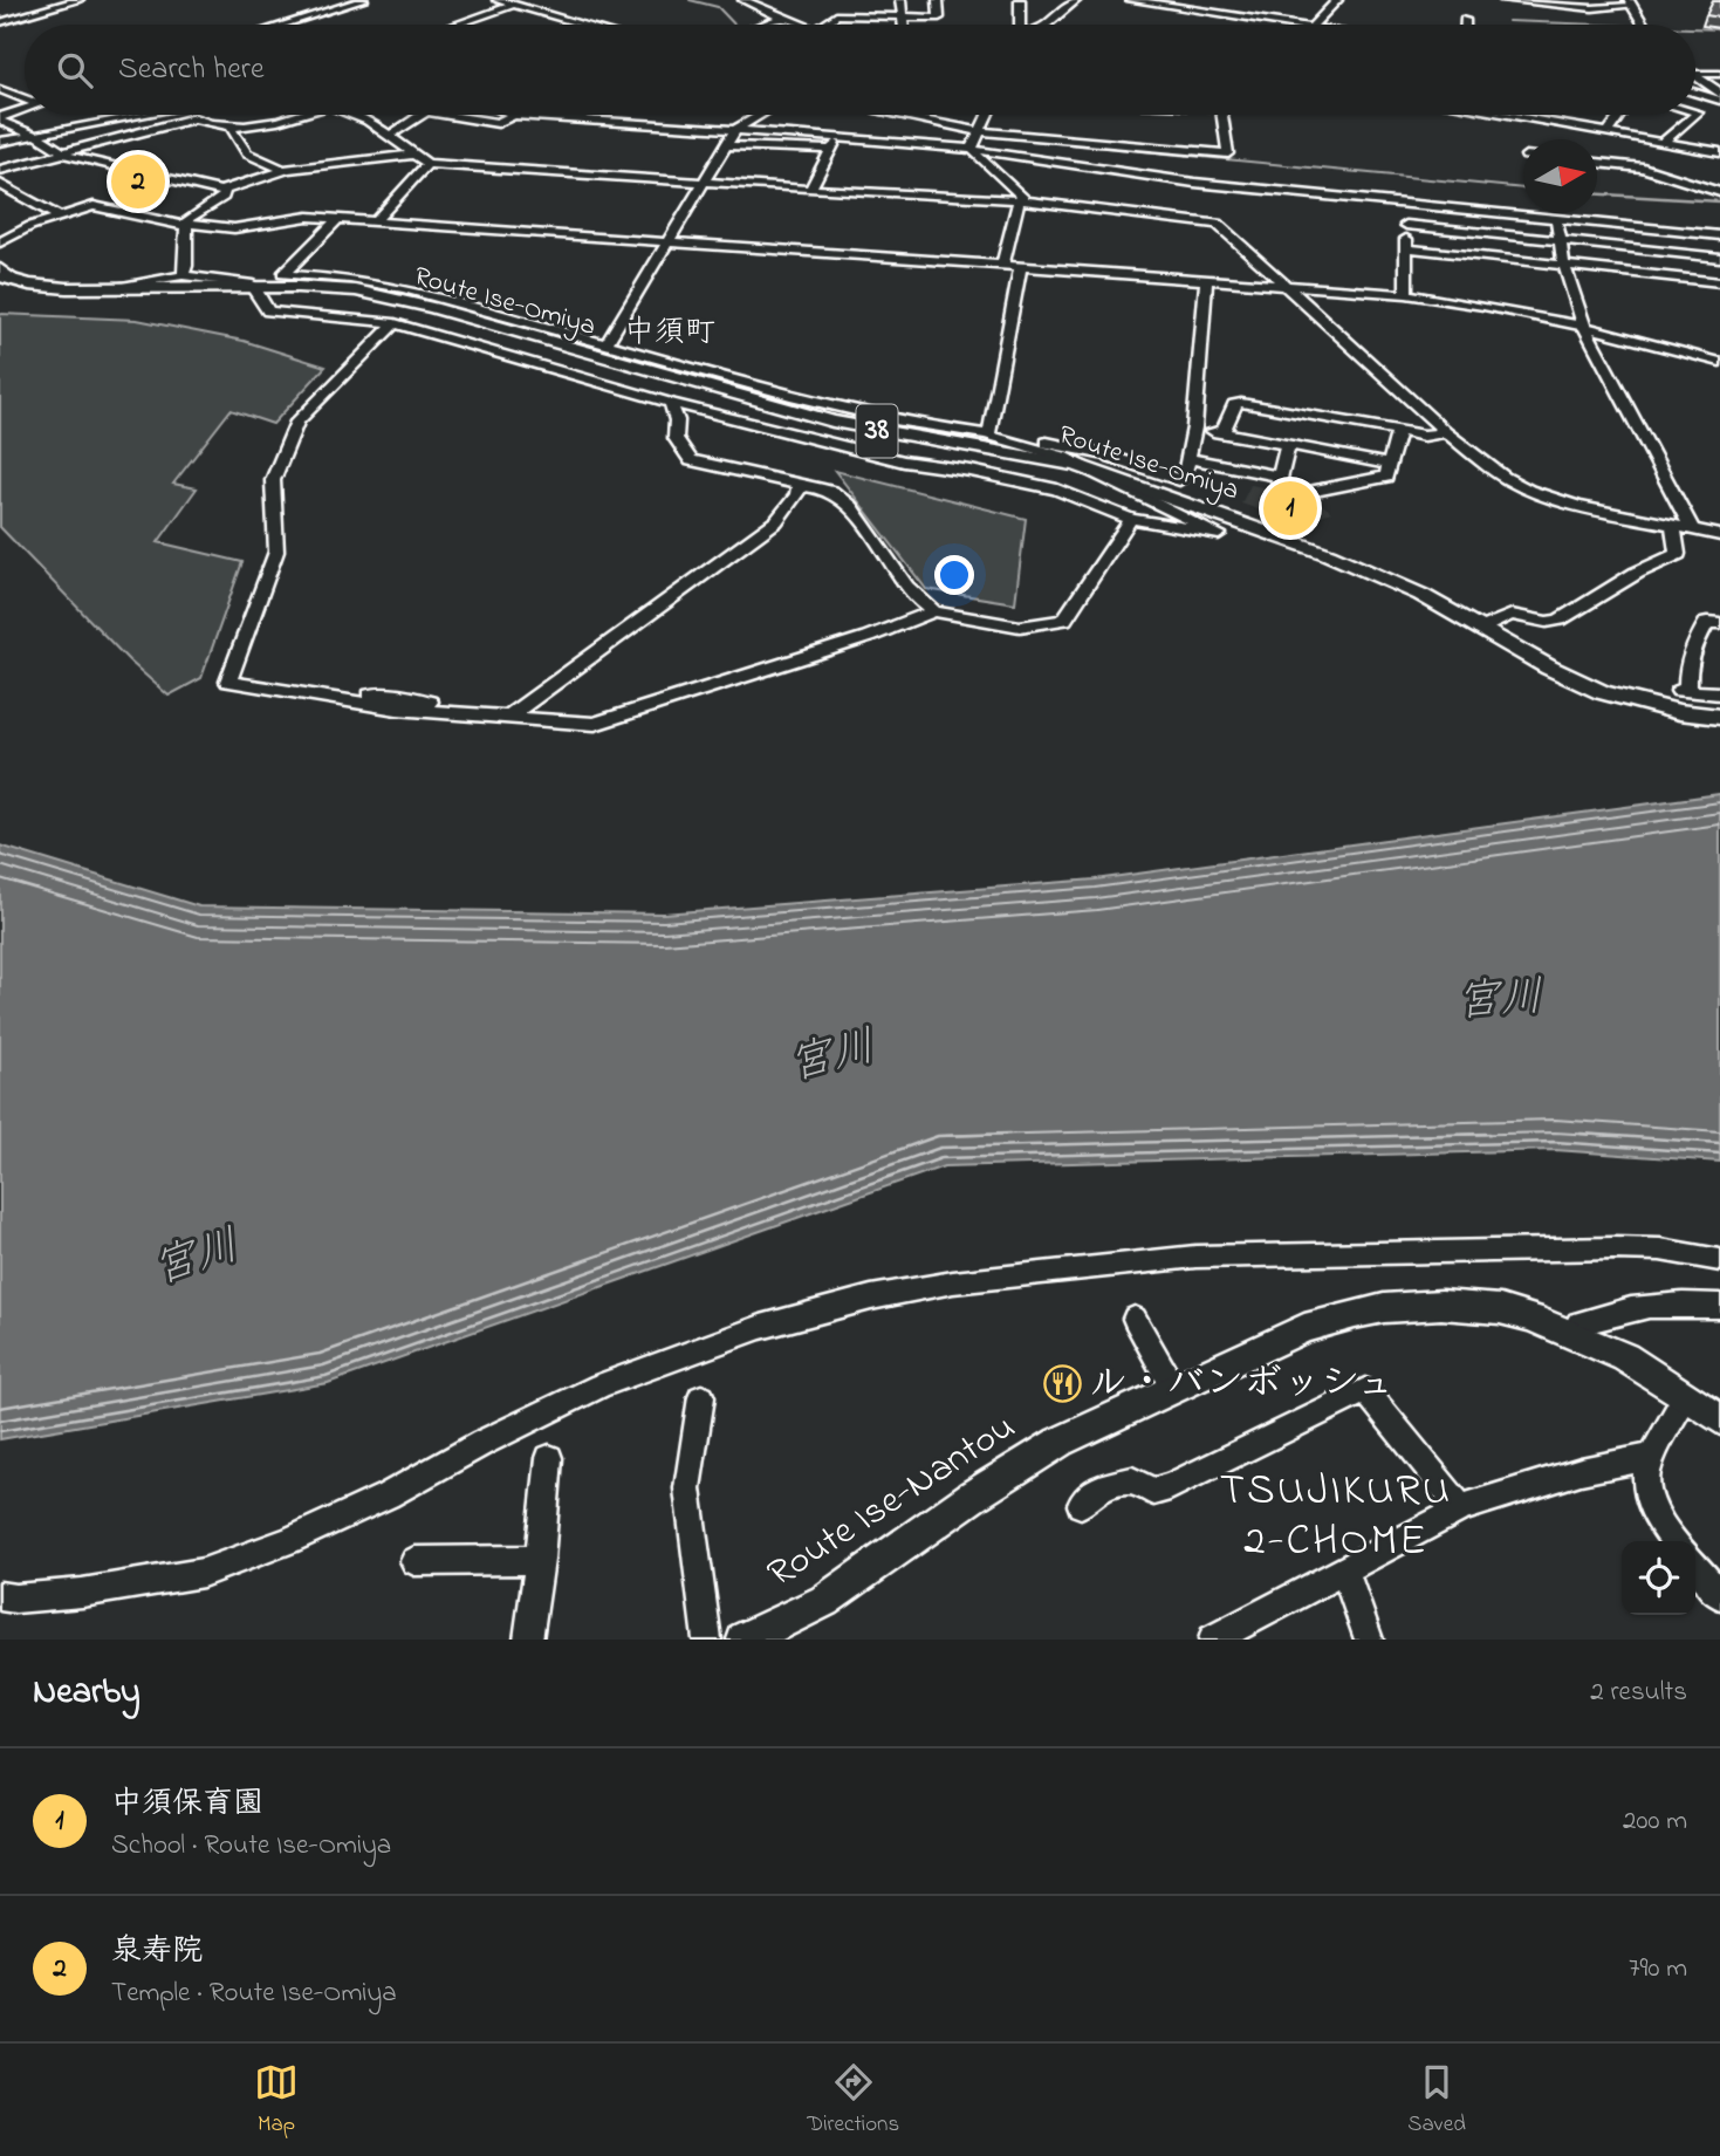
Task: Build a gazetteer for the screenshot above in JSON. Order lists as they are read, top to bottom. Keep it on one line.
{"streets":{"main road":["Route Ise-Omiya","38","Route Ise-Nantou"]},"districts":["中須町","TSUJIKURU 2-CHOME"],"water":["宮川"],"places":{"restaurant":["ル・バンボッシュ"]},"north":"right","page":{"search":"Search here","pins":["2","1"],"heading":["Nearby","2 results"],"list":[{"mark":"1","name":"中須保育園","note":"School · Route Ise-Omiya","value":"200 m"},{"mark":"2","name":"泉寿院","note":"Temple · Route Ise-Omiya","value":"790 m"}],"nav":["Map","Directions","Saved"]}}
